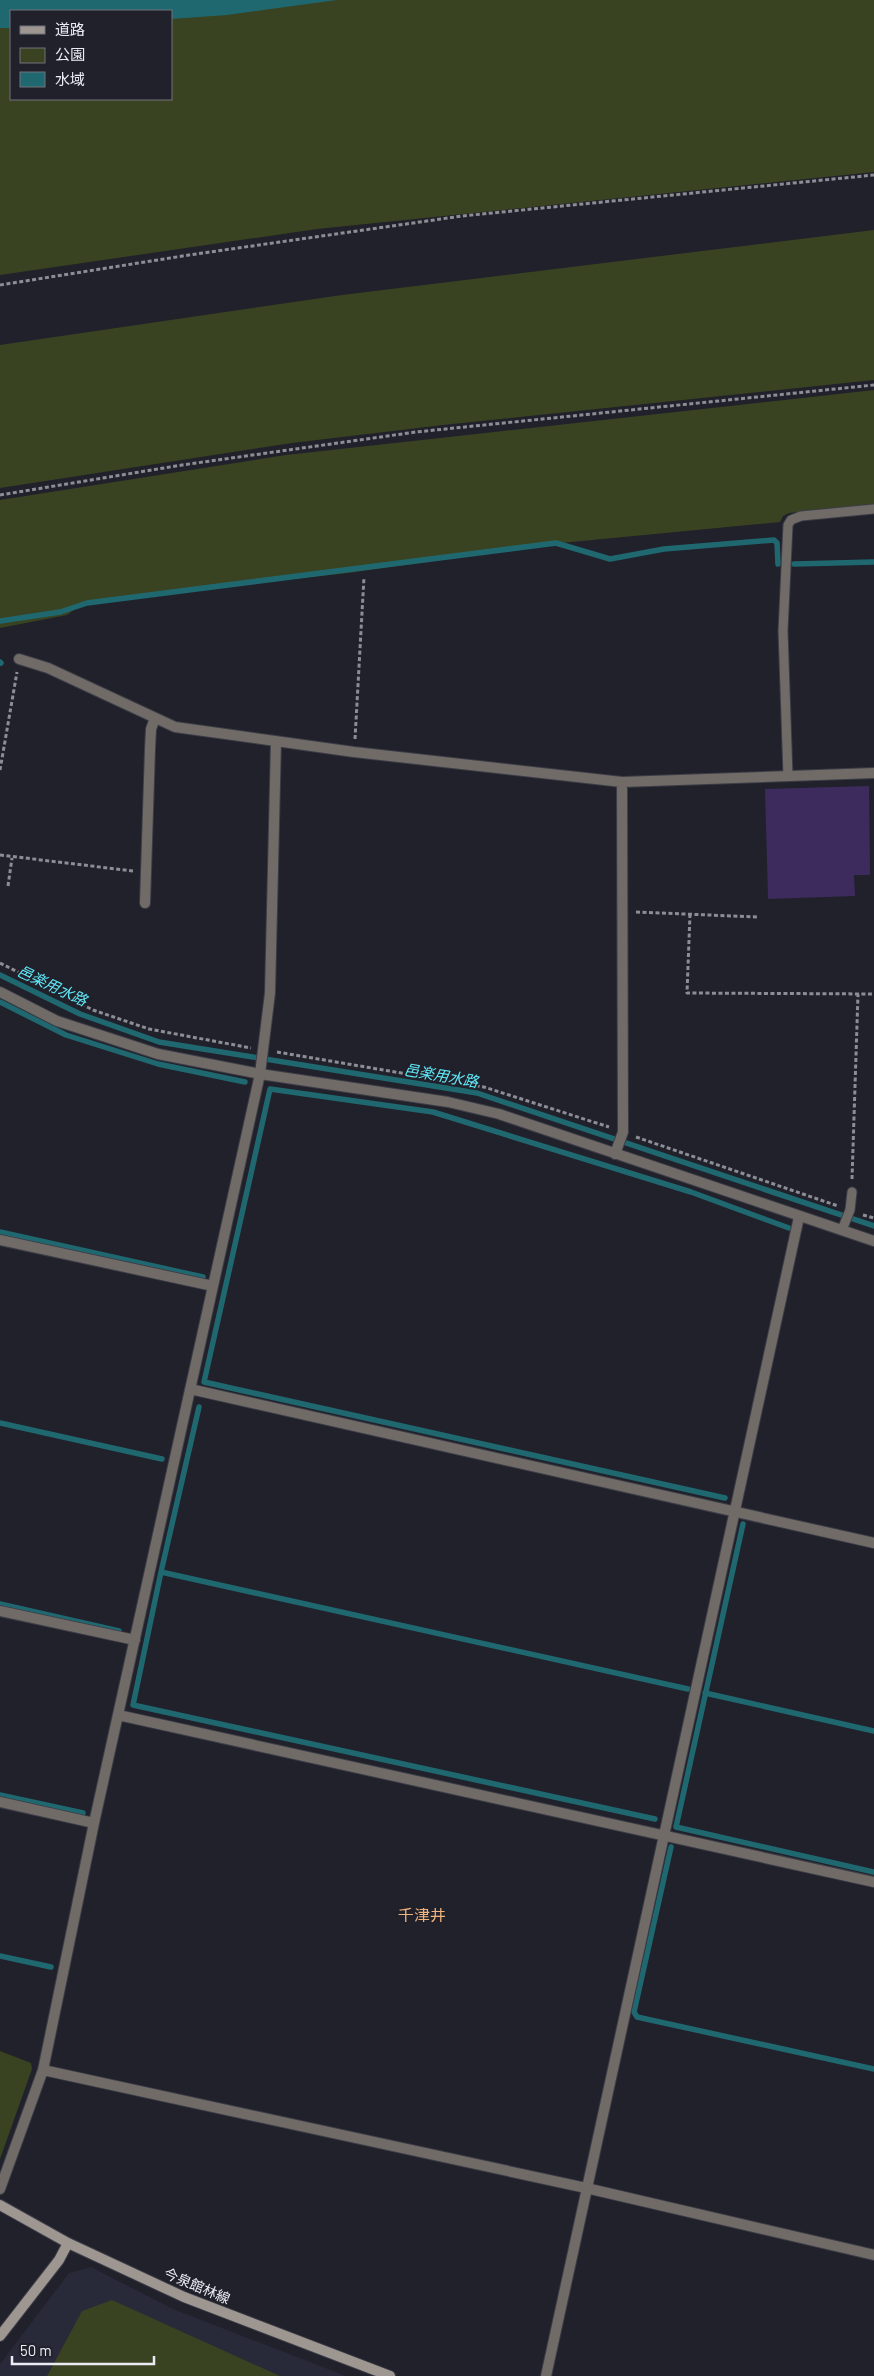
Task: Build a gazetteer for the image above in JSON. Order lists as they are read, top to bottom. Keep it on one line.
{"streets":{"main road":["今泉館林線"]},"districts":["千津井"],"water":["邑楽用水路"],"legend":["道路","公園","水域"],"scale_bar":"50 m"}
